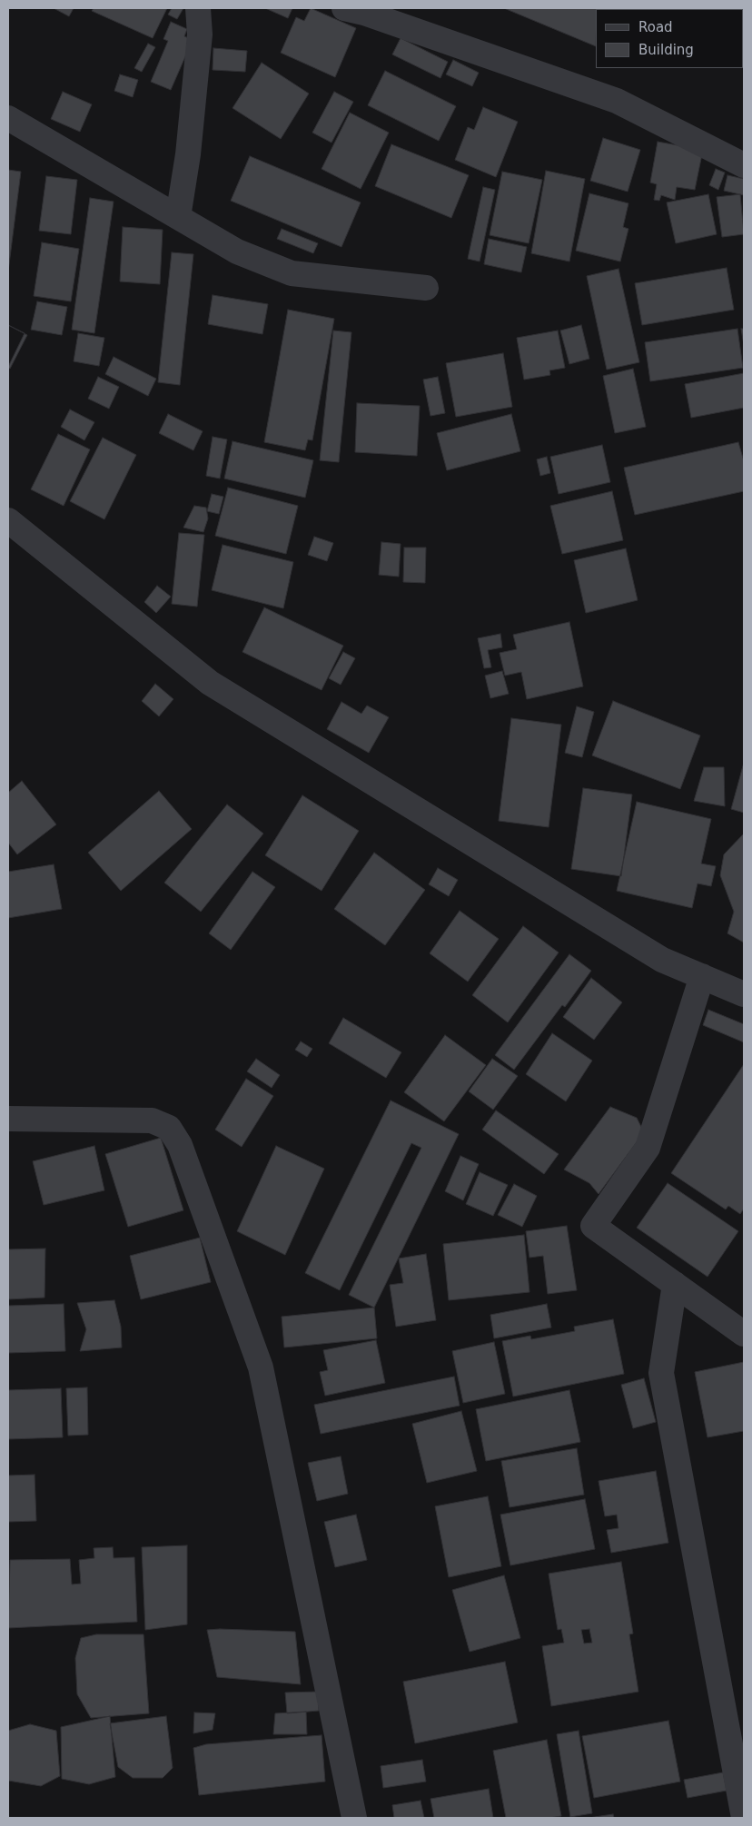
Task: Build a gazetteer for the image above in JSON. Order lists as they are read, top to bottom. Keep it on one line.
{"legend":["Road","Building"]}
